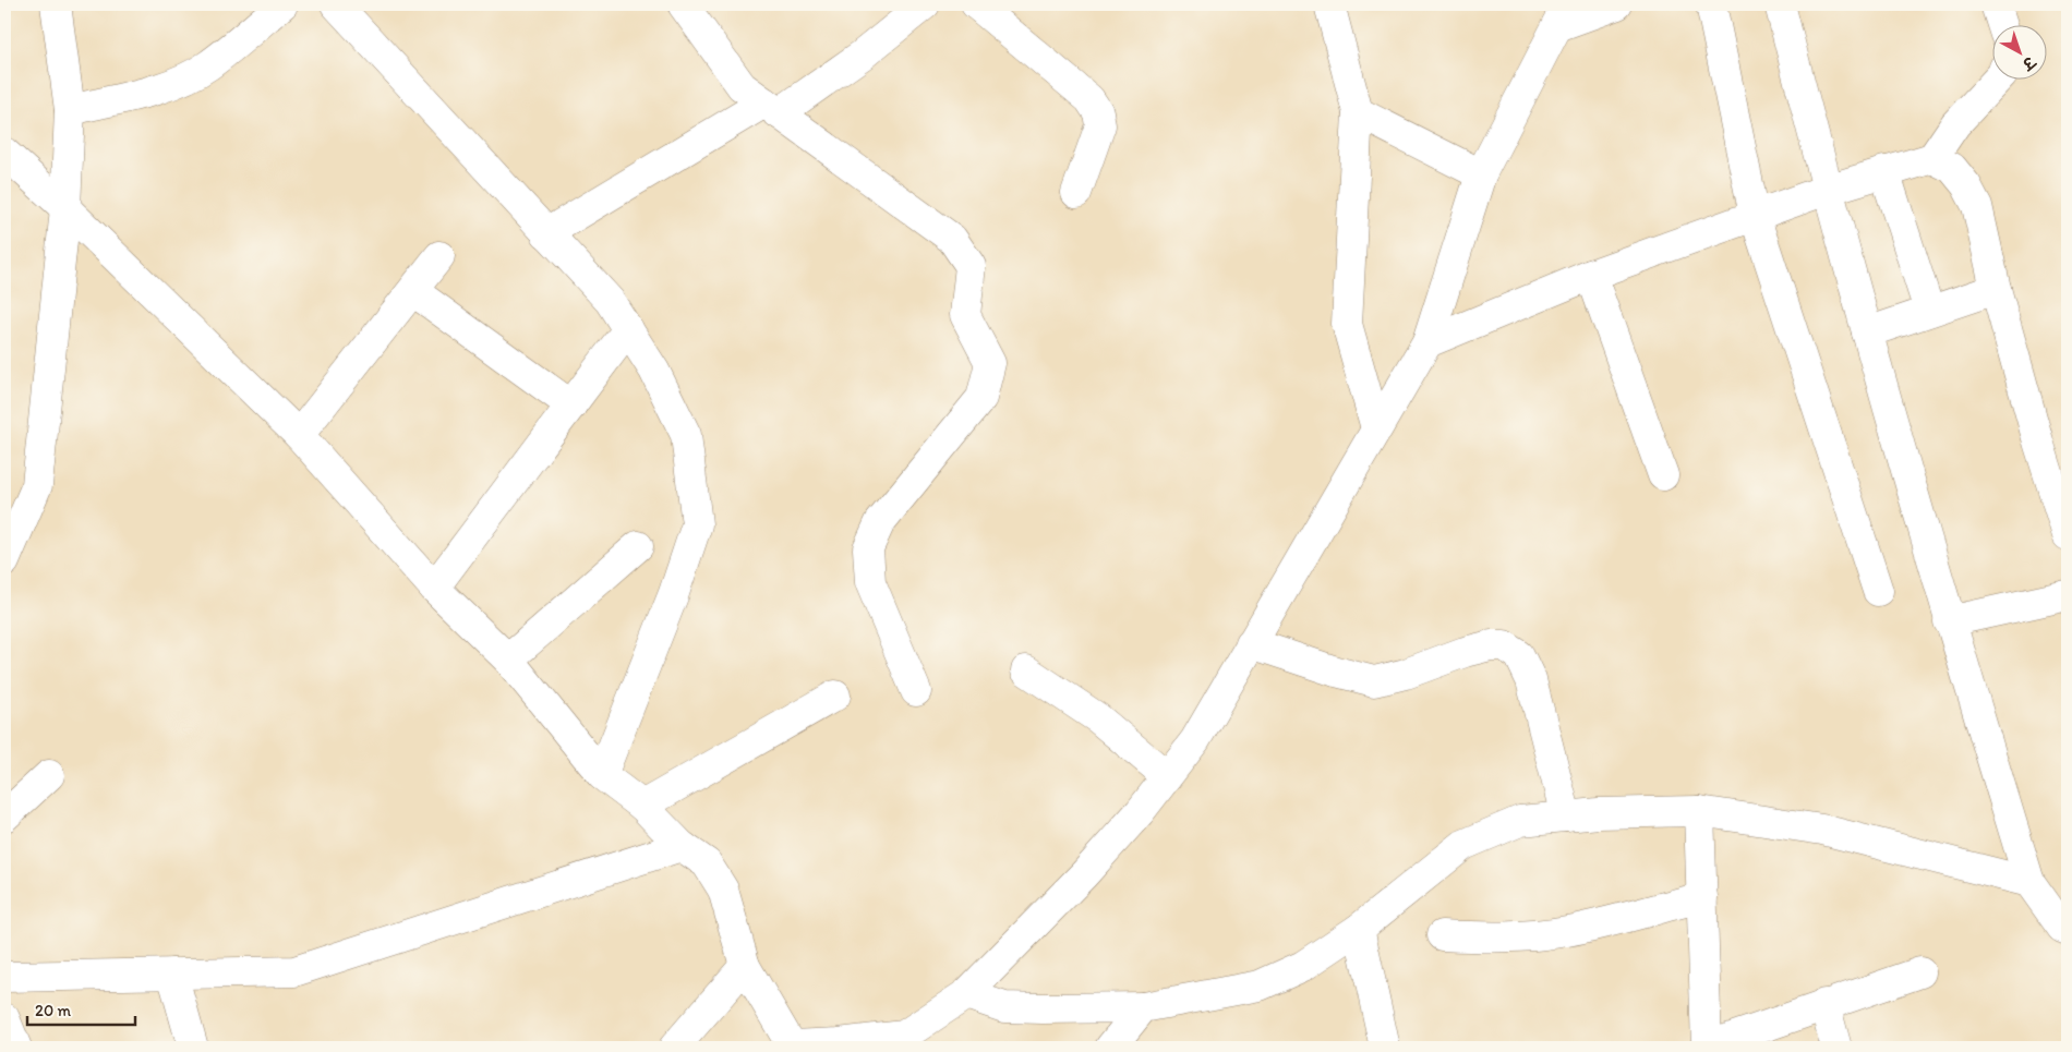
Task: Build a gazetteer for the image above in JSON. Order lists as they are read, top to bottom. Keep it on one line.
{"scale_bar":"20 m","north":"bottom right"}
